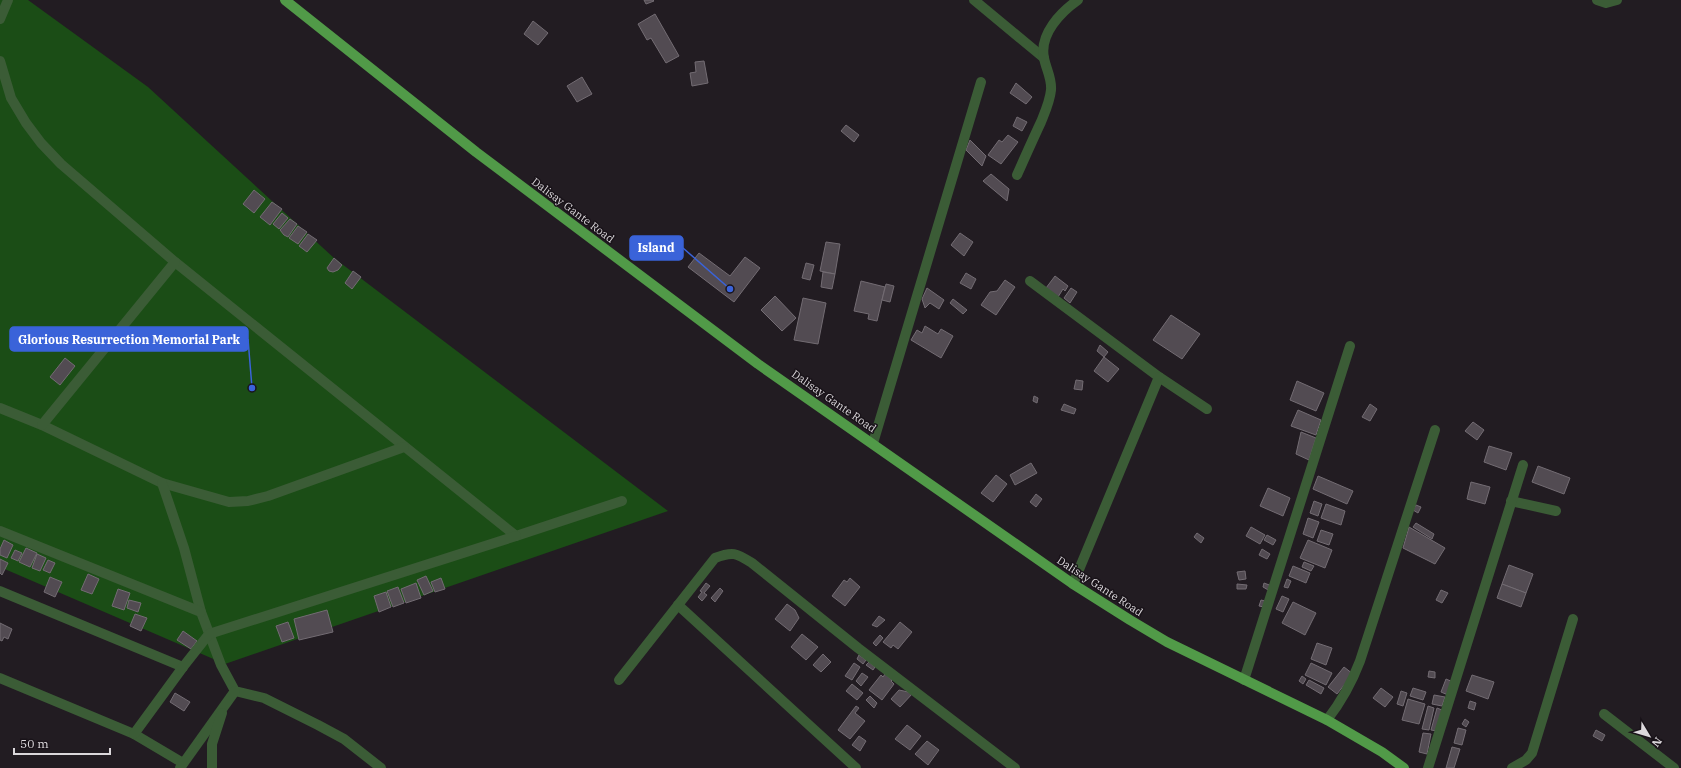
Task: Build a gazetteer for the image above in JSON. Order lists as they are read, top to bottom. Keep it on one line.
{"streets":{"main road":["Dalisay Gante Road"]},"places":["Island","Glorious Resurrection Memorial Park"],"scale_bar":"50 m","north":"bottom right"}
